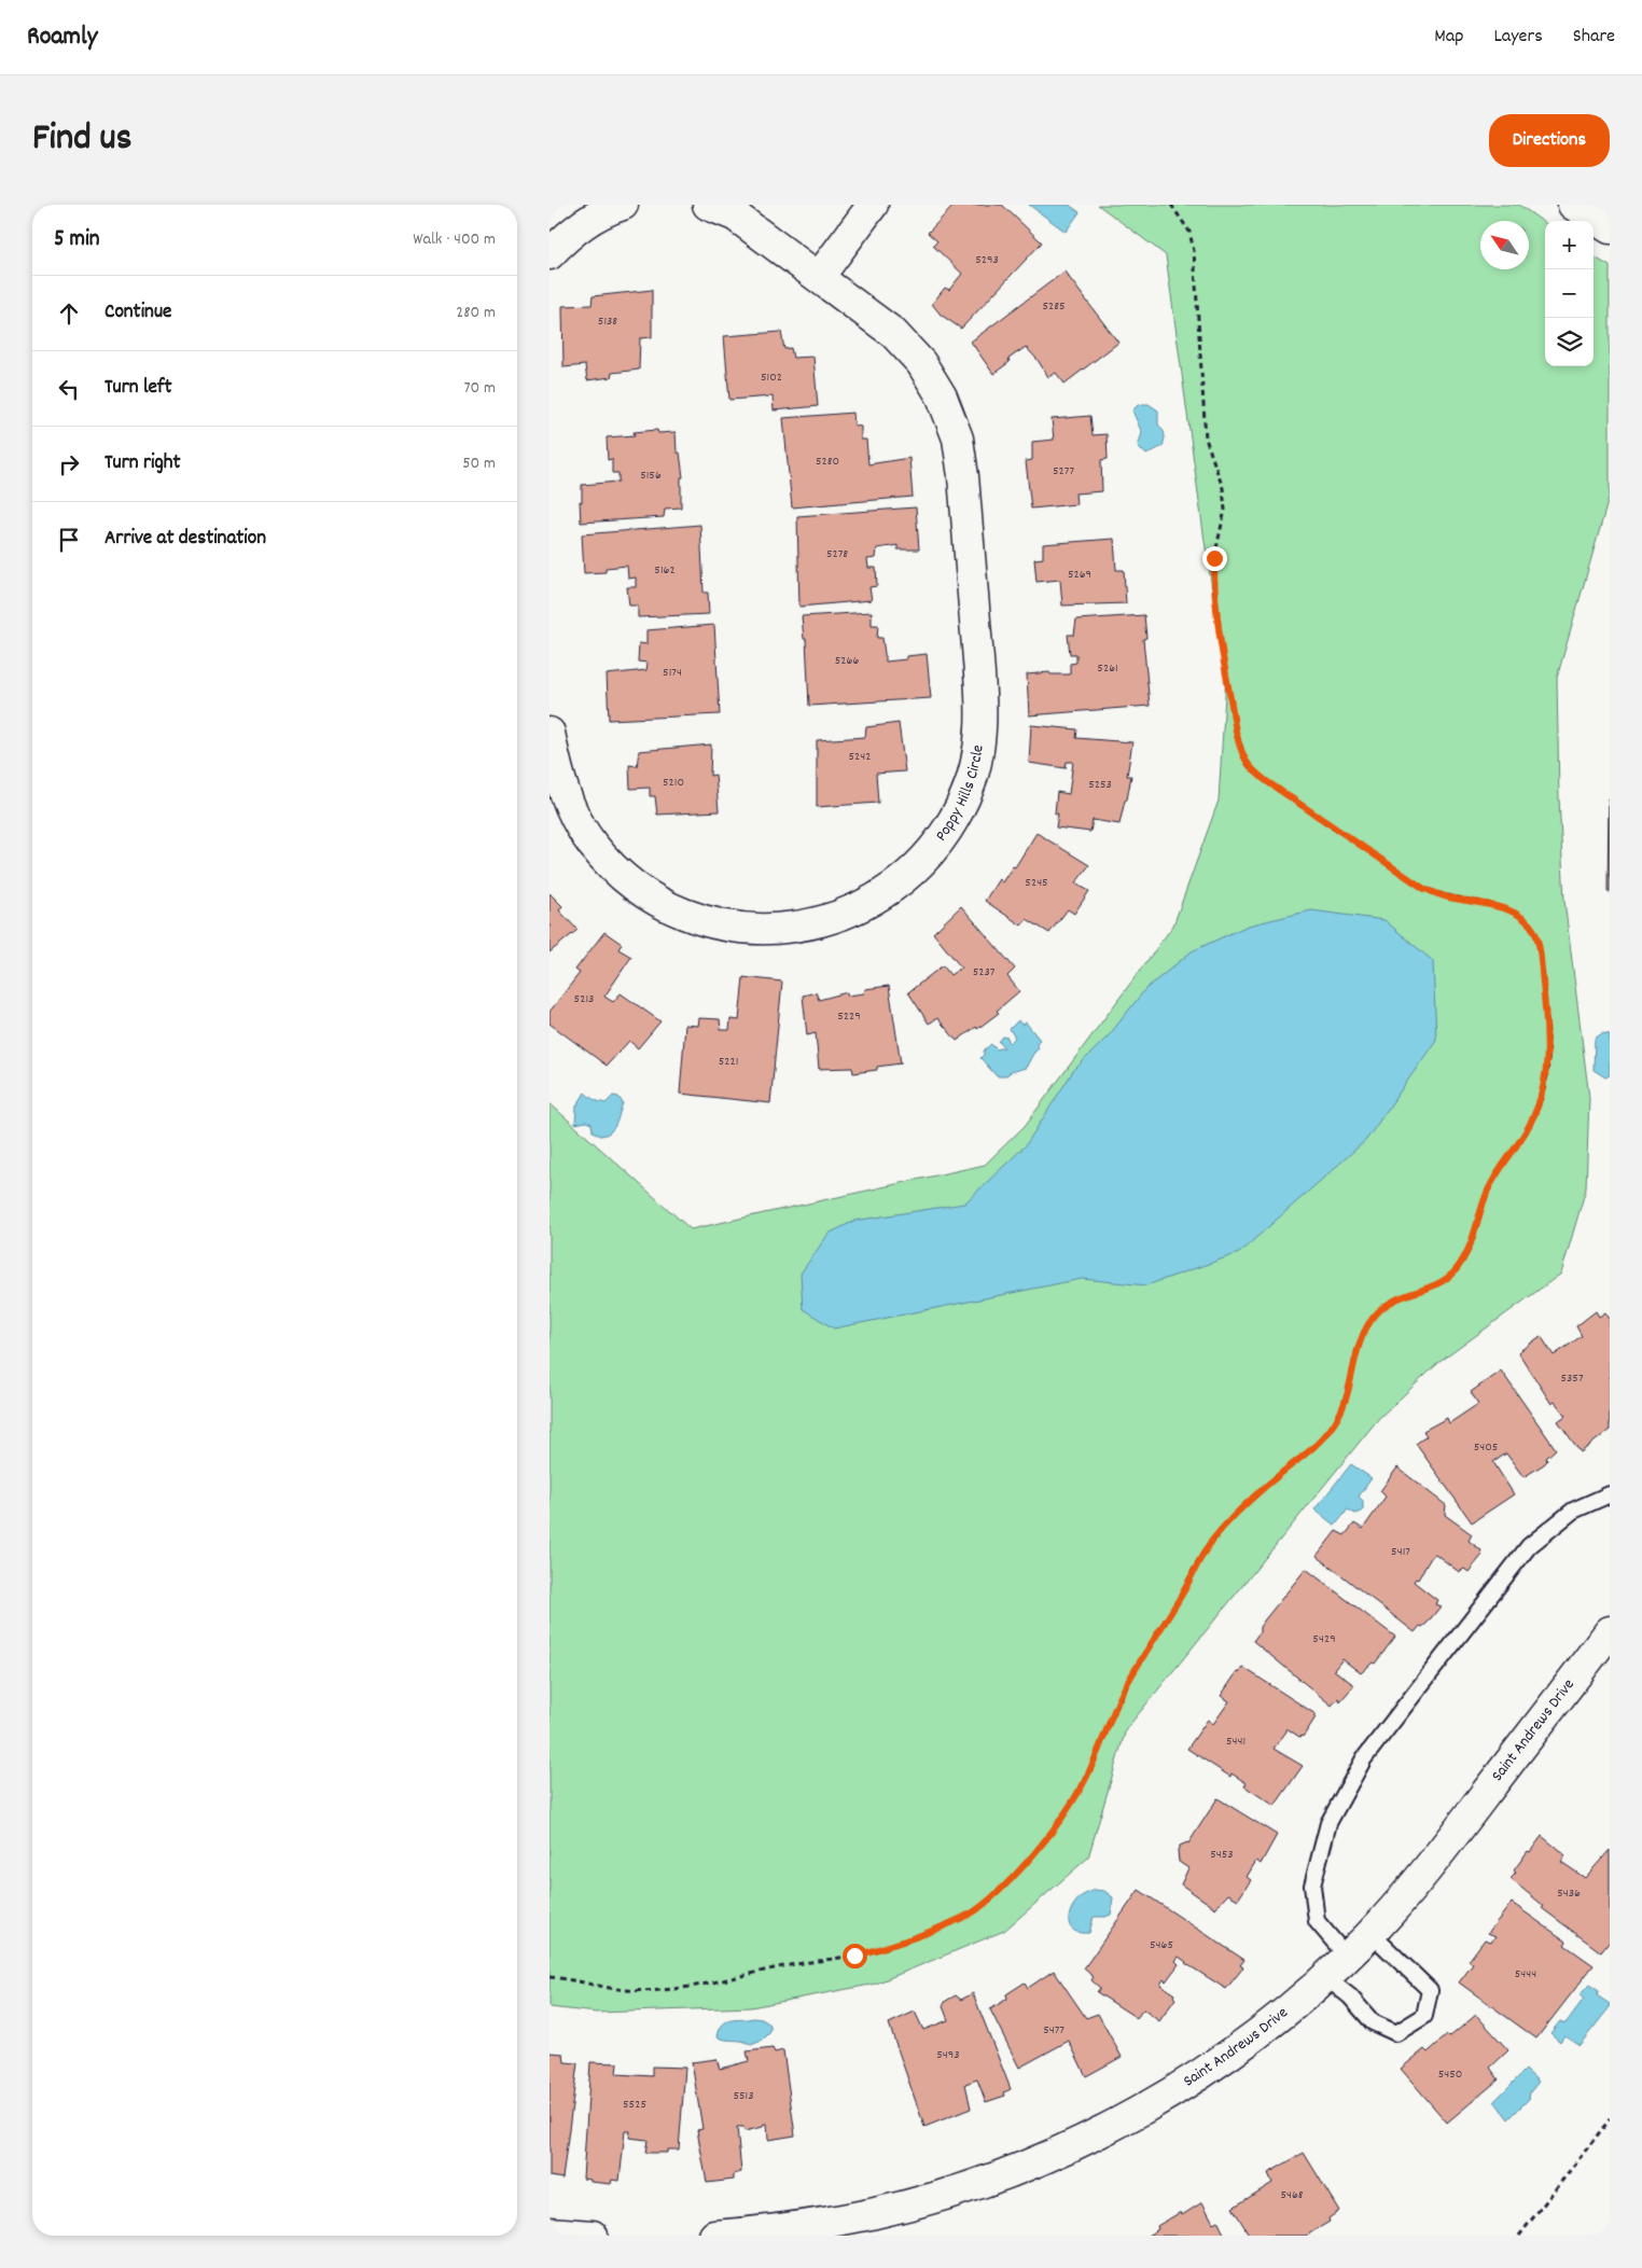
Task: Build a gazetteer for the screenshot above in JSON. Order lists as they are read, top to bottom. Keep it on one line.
{"streets":{"street":["Poppy Hills Circle","Saint Andrews Drive"]},"house_numbers":["5293","5285","5138","5102","5280","5277","5156","5278","5162","5269","5266","5261","5174","5242","5210","5253","5245","5237","5213","5229","5221","5357","5405","5417","5429","5441","5453","5436","5465","5444","5477","5493","5450","5513","5525","5468"],"north":"top left","page":{"header":"Roamly","nav":["Map","Layers","Share"],"title":"Find us","buttons":"Directions","heading":["5 min","Walk · 400 m"],"map_buttons":["+","−"],"list":[["Continue","280 m"],["Turn left","70 m"],["Turn right","50 m"],"Arrive at destination"]}}
